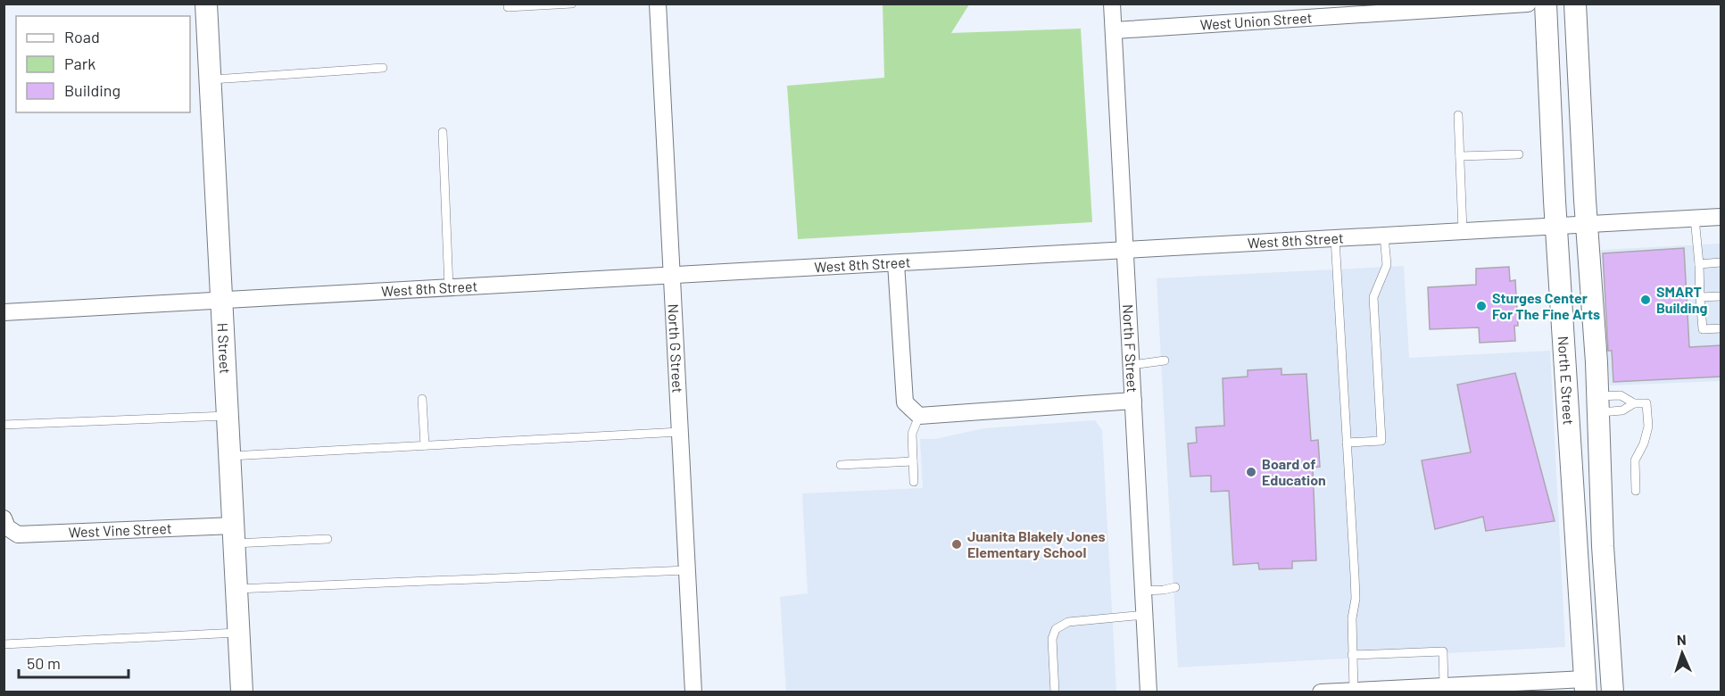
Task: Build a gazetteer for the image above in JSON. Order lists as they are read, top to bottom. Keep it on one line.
{"streets":{"main road":["H Street","North E Street"],"street":["West Union Street","West 8th Street","North G Street","North F Street","West Vine Street"]},"crossings":[["West Union Street","North F Street"],["West 8th Street","H Street"],["West 8th Street","North G Street"],["West 8th Street","North F Street"],["West 8th Street","North E Street"],["H Street","West Vine Street"]],"places":["SMART Building","Sturges Center For The Fine Arts","Board of Education","Juanita Blakely Jones Elementary School"],"legend":["Road","Park","Building"],"scale_bar":"50 m","north":"top"}
